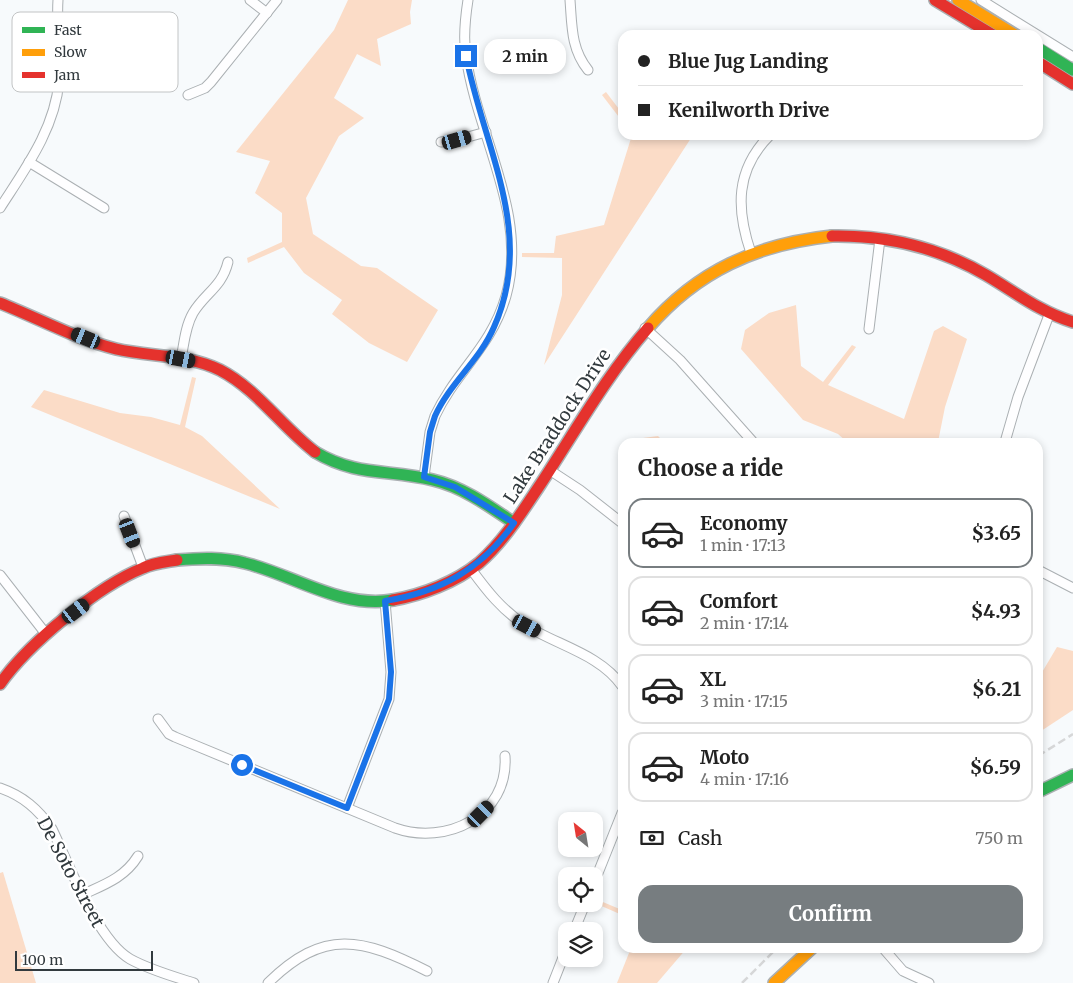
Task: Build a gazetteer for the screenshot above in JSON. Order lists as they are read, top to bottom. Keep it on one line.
{"streets":{"street":["Lake Braddock Drive","De Soto Street"]},"legend":["Fast","Slow","Jam"],"scale_bar":"100 m","north":"top left","page":{"banner":["Blue Jug Landing","Kenilworth Drive"],"bubble":"2 min","heading":"Choose a ride","list":[{"name":"Economy","note":"1 min · 17:13","value":"$3.65"},{"name":"Comfort","note":"2 min · 17:14","value":"$4.93"},{"name":"XL","note":"3 min · 17:15","value":"$6.21"},{"name":"Moto","note":"4 min · 17:16","value":"$6.59"}],"pay":["Cash","750 m"],"buttons":"Confirm","scale":"100 m"}}
